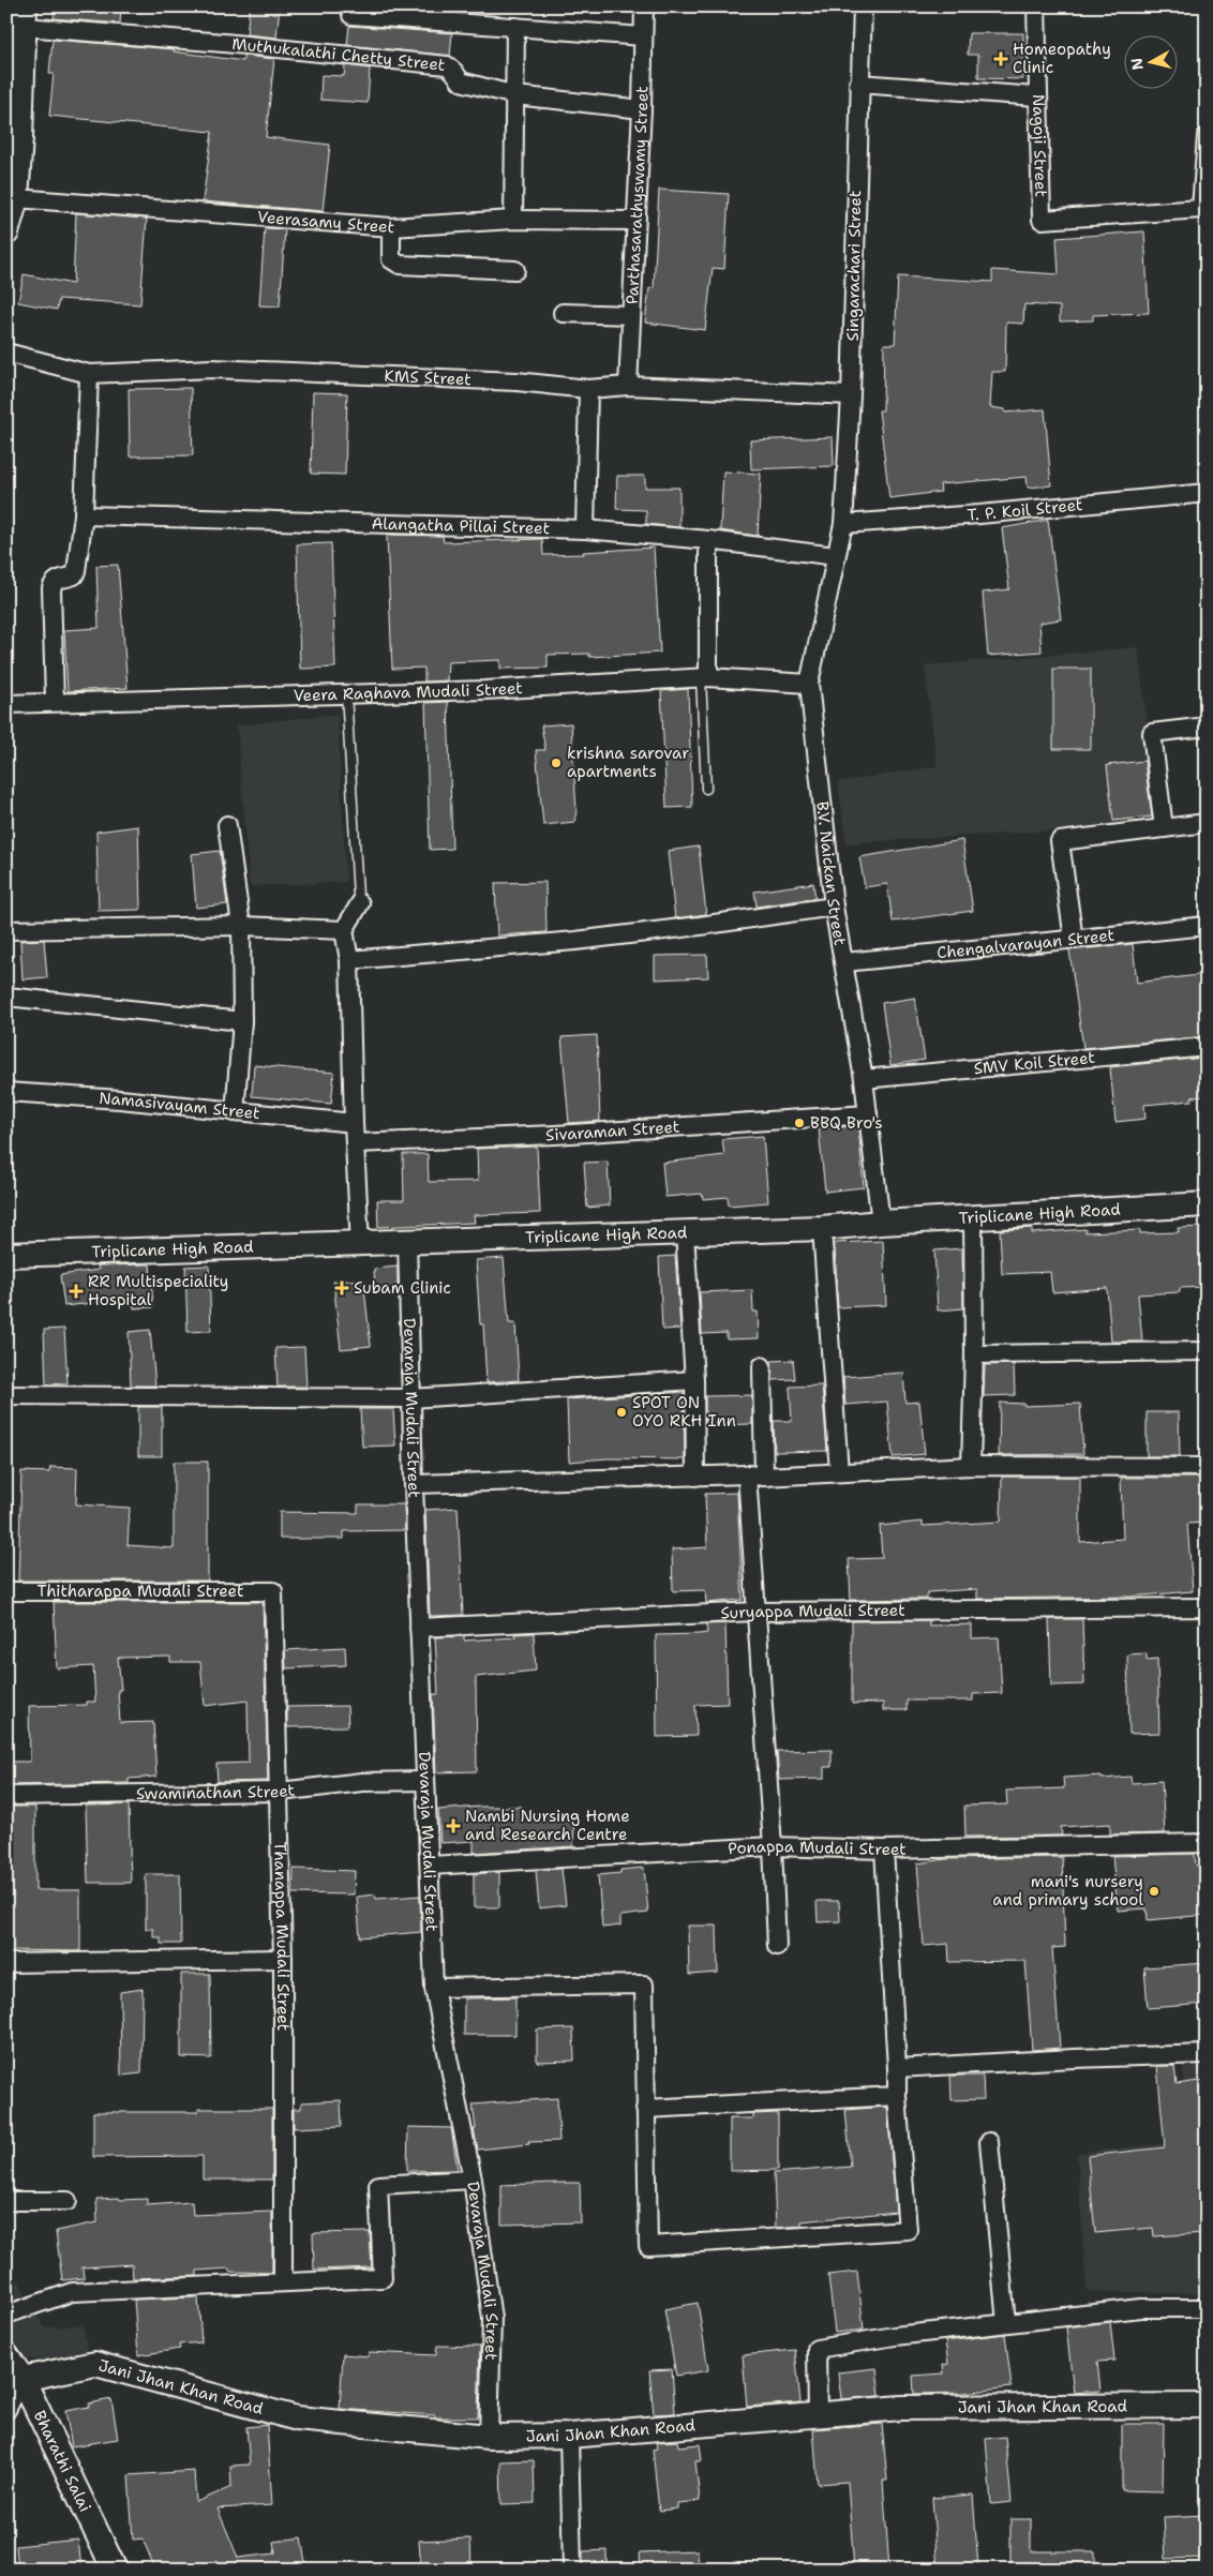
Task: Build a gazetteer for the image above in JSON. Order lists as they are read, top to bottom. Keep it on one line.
{"streets":{"street":["Muthukalathi Chetty Street","Nagoji Street","Parthasarathyswamy Street","Veerasamy Street","Singarachari Street","KMS Street","T. P. Koil Street","Alangatha Pillai Street","Veera Raghava Mudali Street","B.V. Naickan Street","Chengalvarayan Street","SMV Koil Street","Namasivayam Street","Sivaraman Street","Triplicane High Road","Devaraja Mudali Street","Thitharappa Mudali Street","Suryappa Mudali Street","Swaminathan Street","Ponappa Mudali Street","Thanappa Mudali Street","Jani Jhan Khan Road","Bharathi Salai"]},"crossings":[["Muthukalathi Chetty Street","Parthasarathyswamy Street"],["Parthasarathyswamy Street","Veerasamy Street"],["Parthasarathyswamy Street","KMS Street"],["Singarachari Street","KMS Street"],["Singarachari Street","T. P. Koil Street"],["Singarachari Street","B.V. Naickan Street"],["T. P. Koil Street","B.V. Naickan Street"],["Alangatha Pillai Street","B.V. Naickan Street"],["Veera Raghava Mudali Street","B.V. Naickan Street"],["B.V. Naickan Street","Chengalvarayan Street"],["B.V. Naickan Street","SMV Koil Street"],["B.V. Naickan Street","Sivaraman Street"],["B.V. Naickan Street","Triplicane High Road"],["Triplicane High Road","Devaraja Mudali Street"],["Devaraja Mudali Street","Suryappa Mudali Street"],["Devaraja Mudali Street","Swaminathan Street"],["Devaraja Mudali Street","Ponappa Mudali Street"],["Devaraja Mudali Street","Jani Jhan Khan Road"],["Thitharappa Mudali Street","Thanappa Mudali Street"],["Swaminathan Street","Thanappa Mudali Street"],["Jani Jhan Khan Road","Bharathi Salai"]],"places":{"health":["Homeopathy Clinic","Subam Clinic","RR Multispeciality Hospital","Nambi Nursing Home and Research Centre"],"other":["krishna sarovar apartments","BBQ Bro's","SPOT ON OYO RKH Inn","mani's nursery and primary school"]},"north":"left"}
